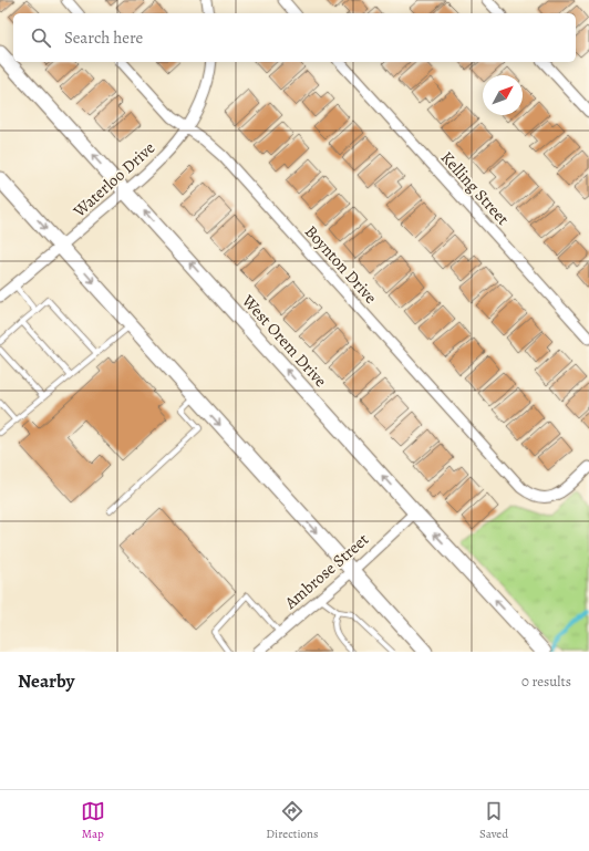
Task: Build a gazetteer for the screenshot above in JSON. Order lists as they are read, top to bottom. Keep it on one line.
{"streets":{"main road":["West Orem Drive"],"street":["Waterloo Drive","Kelling Street","Boynton Drive","Ambrose Street"]},"crossings":[["Waterloo Drive","Boynton Drive"],["Waterloo Drive","West Orem Drive"],["West Orem Drive","Ambrose Street"]],"north":"top right","page":{"search":"Search here","heading":["Nearby","0 results"],"nav":["Map","Directions","Saved"]}}
